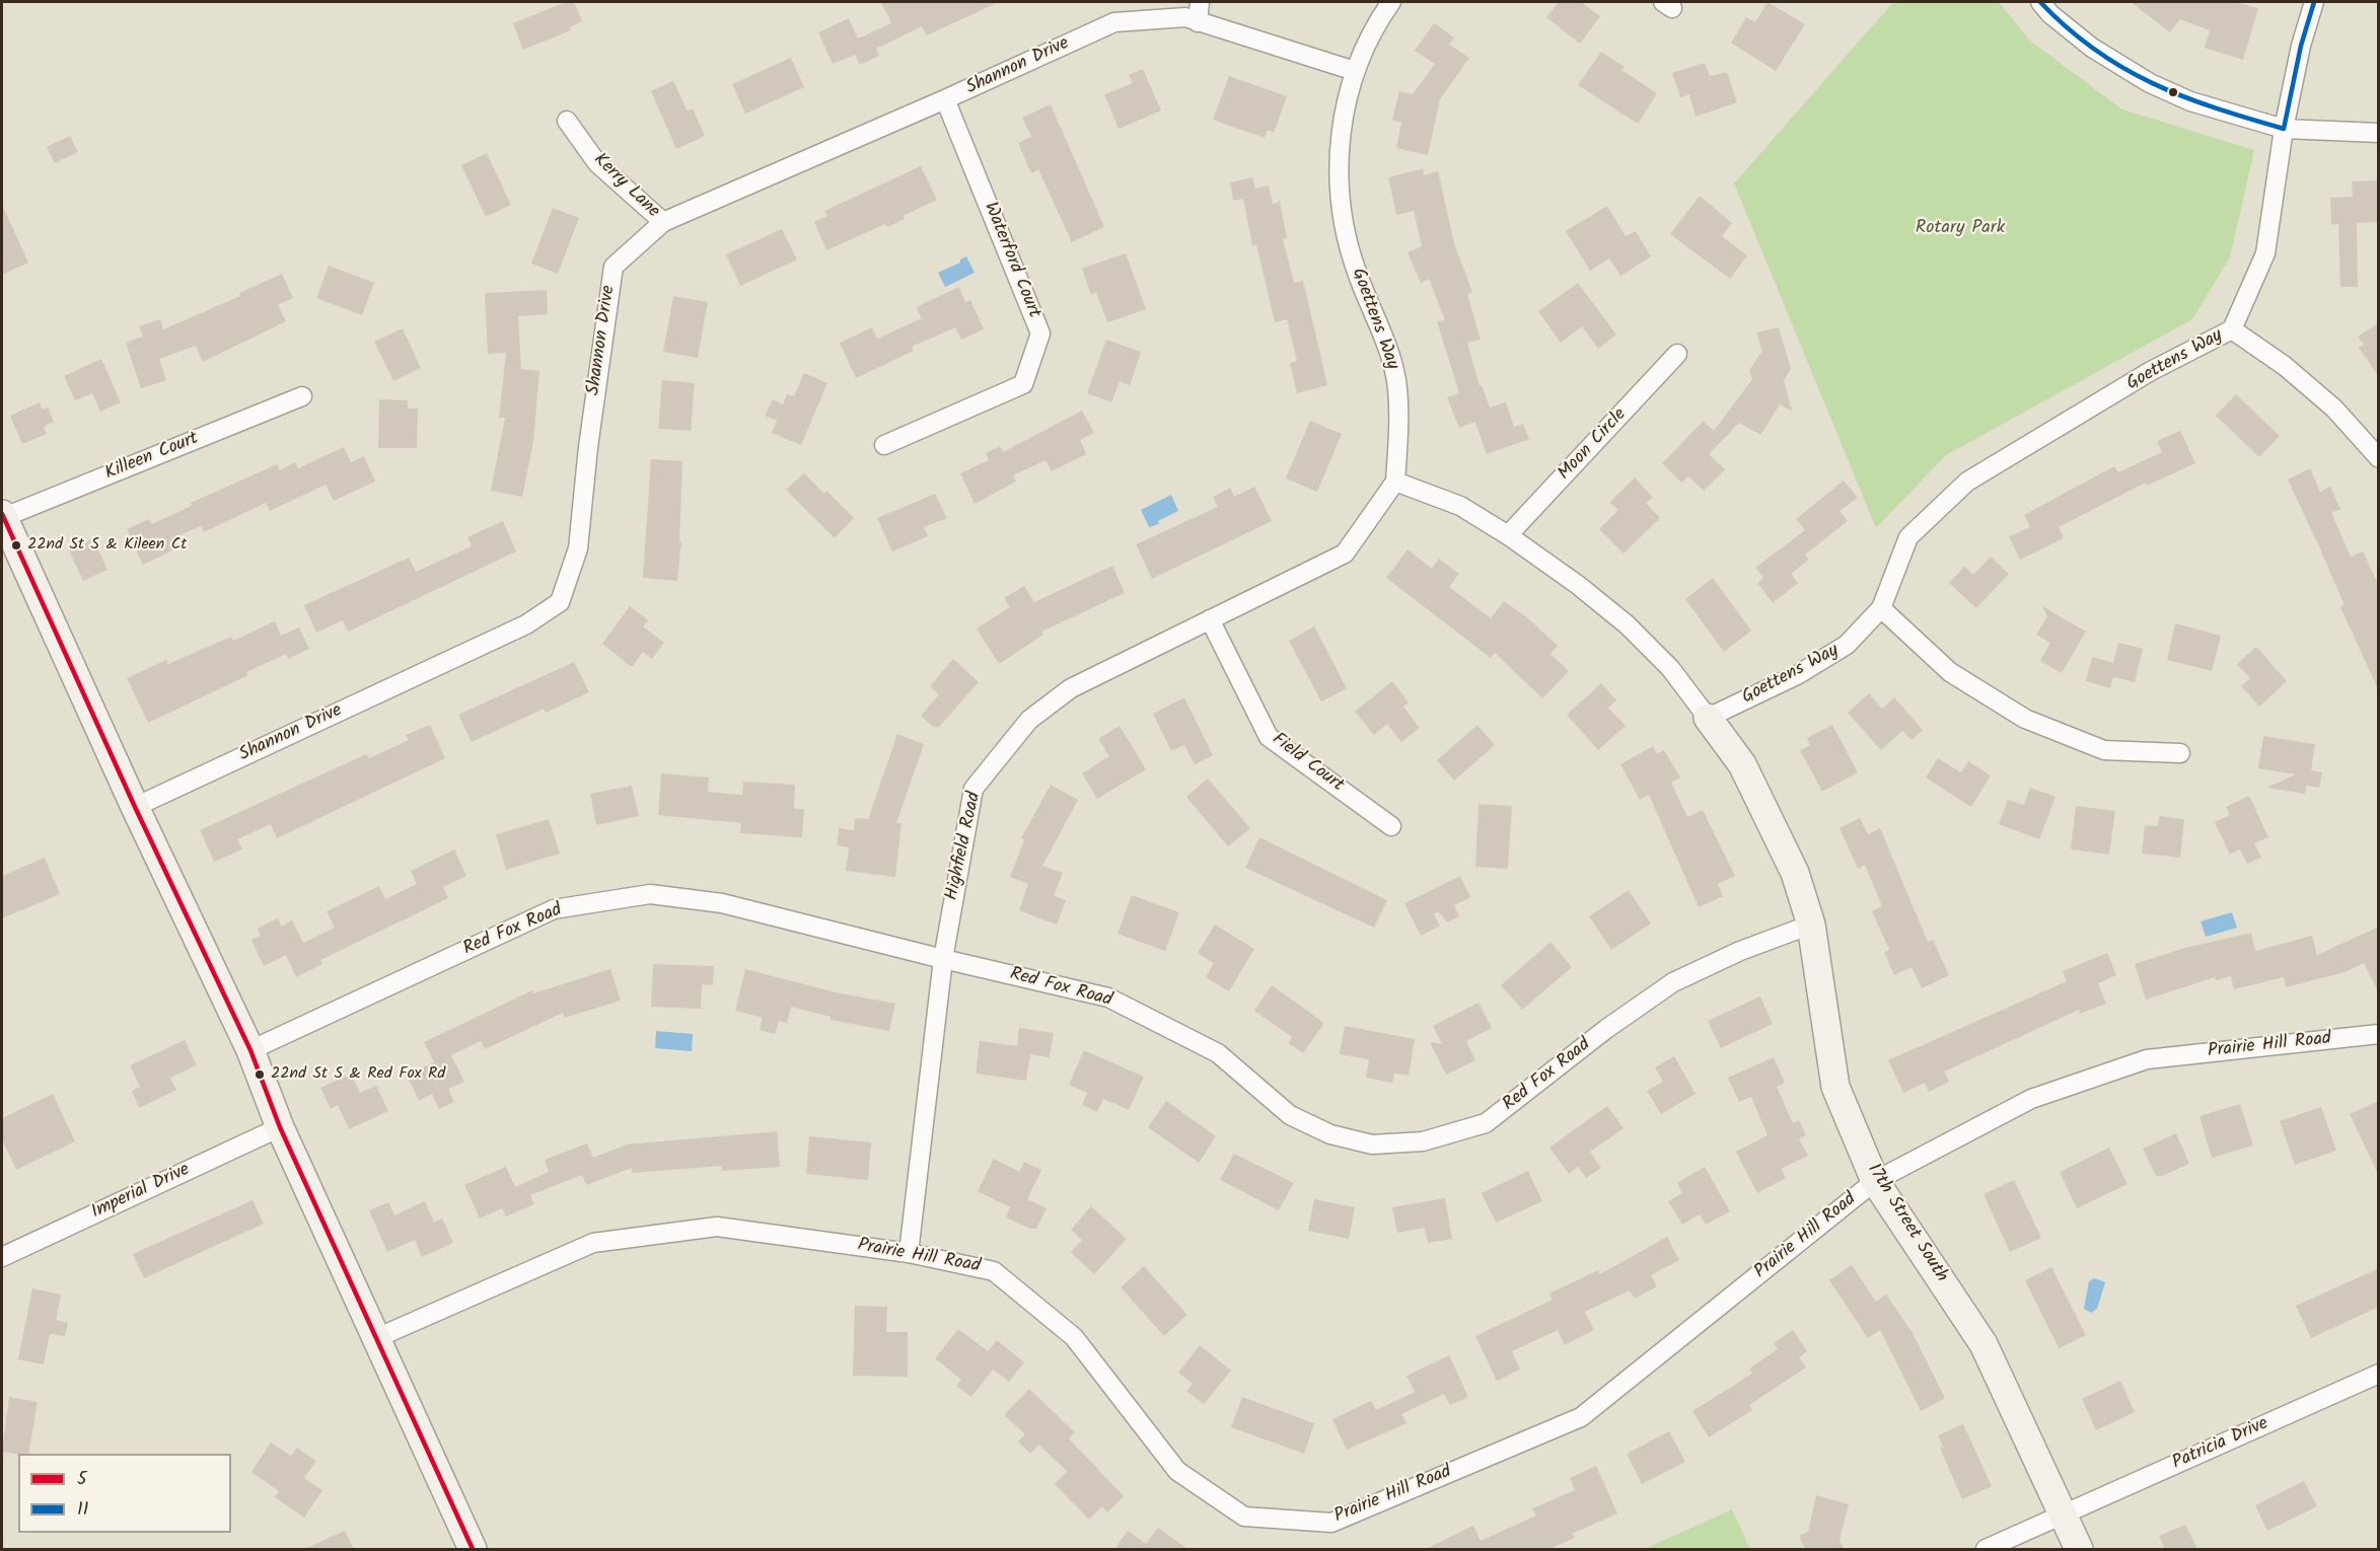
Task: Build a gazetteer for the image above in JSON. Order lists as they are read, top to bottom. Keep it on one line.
{"streets":{"street":["Shannon Drive","Kerry Lane","Waterford Court","Goettens Way","Moon Circle","Killeen Court","Field Court","Highfield Road","Red Fox Road","Prairie Hill Road","Imperial Drive","17th Street South","Patricia Drive"]},"crossings":[["Shannon Drive","Kerry Lane"],["Shannon Drive","Waterford Court"],["Shannon Drive","Goettens Way"],["Goettens Way","Highfield Road"],["Goettens Way","17th Street South"],["Field Court","Highfield Road"],["Highfield Road","Red Fox Road"],["Highfield Road","Prairie Hill Road"],["Red Fox Road","17th Street South"],["Prairie Hill Road","17th Street South"],["17th Street South","Patricia Drive"]],"parks":["Rotary Park"],"places":["22nd St S & Kileen Ct","22nd St S & Red Fox Rd"],"lines":["transit line 11","transit line 5"],"legend":["5","11"]}
